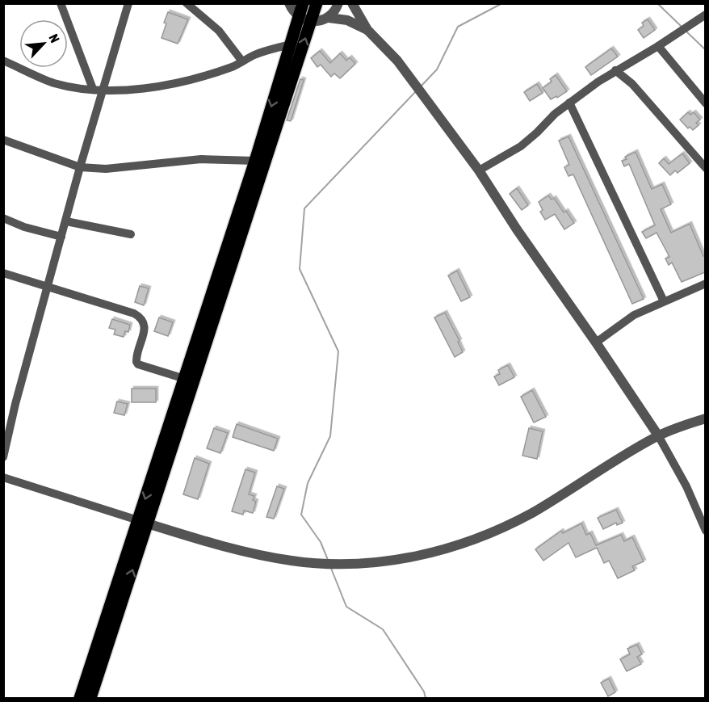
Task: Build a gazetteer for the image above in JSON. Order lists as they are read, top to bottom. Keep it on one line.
{"north":"top right"}
